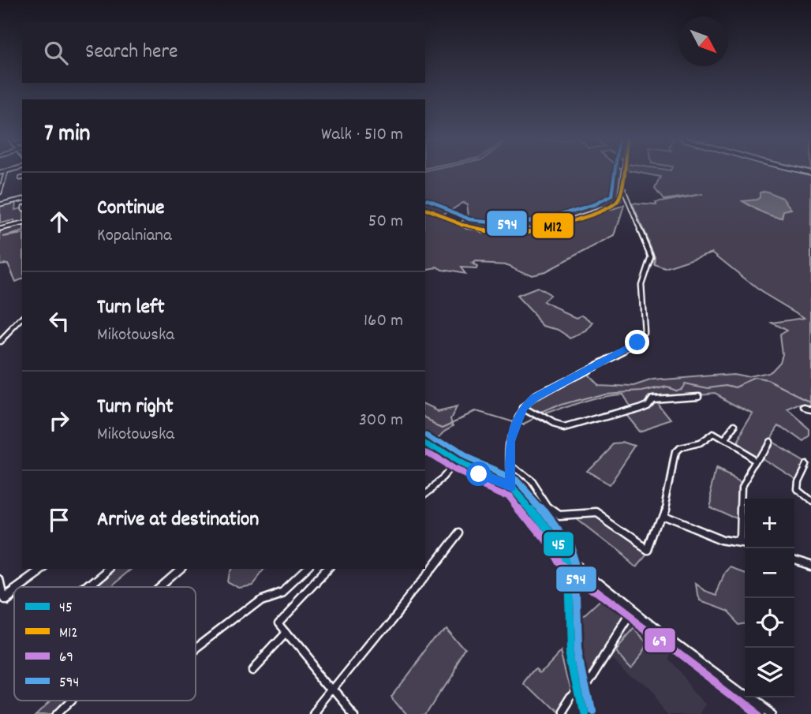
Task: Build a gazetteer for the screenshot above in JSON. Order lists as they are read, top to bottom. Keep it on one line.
{"lines":["transit line M12","transit line 594","transit line 45","transit line 69"],"legend":["45","M12","69","594"],"north":"bottom right","page":{"search":"Search here","heading":["7 min","Walk · 510 m"],"list":[["Continue","Kopalniana","50 m"],["Turn left","Mikołowska","160 m"],["Turn right","Mikołowska","300 m"],"Arrive at destination"],"map_buttons":["+","−"]}}
